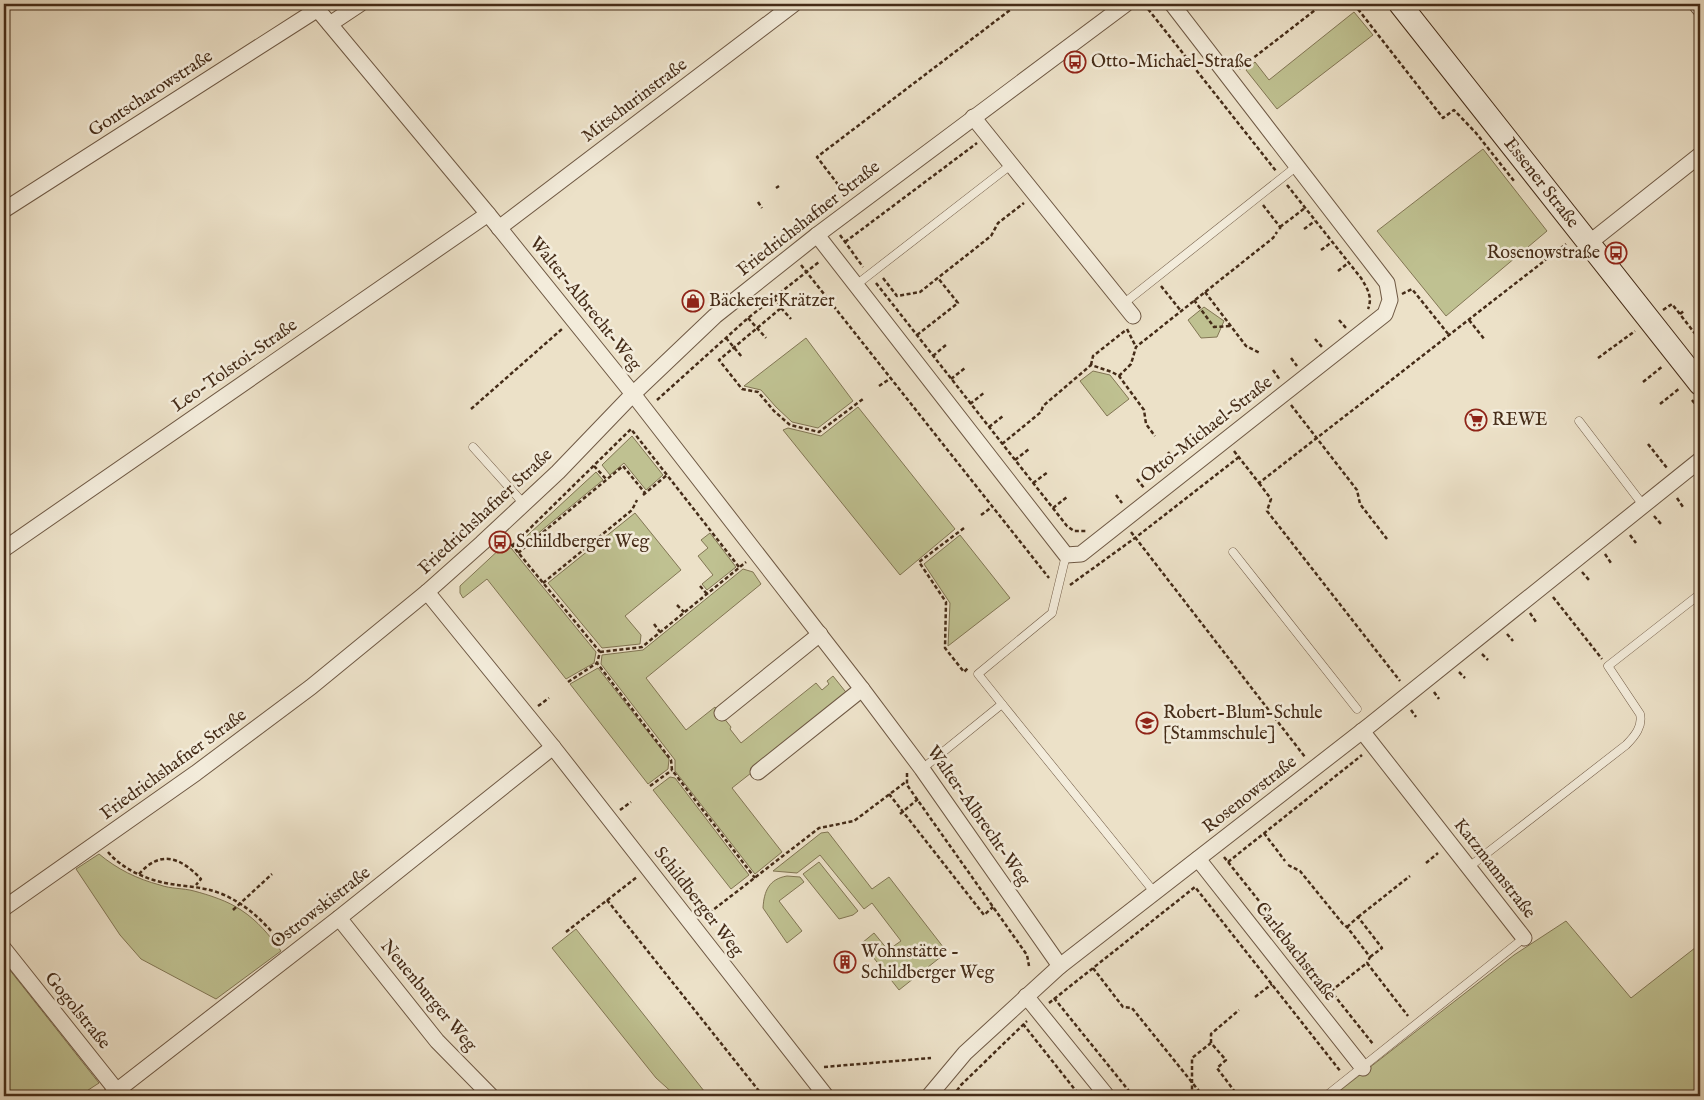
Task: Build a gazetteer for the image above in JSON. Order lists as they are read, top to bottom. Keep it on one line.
{"streets":{"main road":["Essener Straße"],"street":["Gontscharowstraße","Mitschurinstraße","Friedrichshafner Straße","Walter-Albrecht-Weg","Leo-Tolstoi-Straße","Otto-Michael-Straße","Rosenowstraße","Katzmannstraße","Schildberger Weg","Ostrowskistraße","Carlebachstraße","Neuenburger Weg","Gogolstraße"]},"crossings":[["Gontscharowstraße","Walter-Albrecht-Weg"],["Mitschurinstraße","Walter-Albrecht-Weg"],["Friedrichshafner Straße","Walter-Albrecht-Weg"],["Friedrichshafner Straße","Schildberger Weg"],["Walter-Albrecht-Weg","Leo-Tolstoi-Straße"],["Walter-Albrecht-Weg","Rosenowstraße"],["Rosenowstraße","Katzmannstraße"],["Rosenowstraße","Carlebachstraße"],["Katzmannstraße","Carlebachstraße"],["Schildberger Weg","Ostrowskistraße"],["Ostrowskistraße","Neuenburger Weg"],["Ostrowskistraße","Gogolstraße"]],"places":{"bus stop":["Otto-Michael-Straße","Rosenowstraße","Schildberger Weg"],"shop":["Bäckerei Krätzer"],"supermarket":["REWE"],"school or university":["Robert-Blum-Schule [Stammschule]"],"building":["Wohnstätte - Schildberger Weg"]}}
